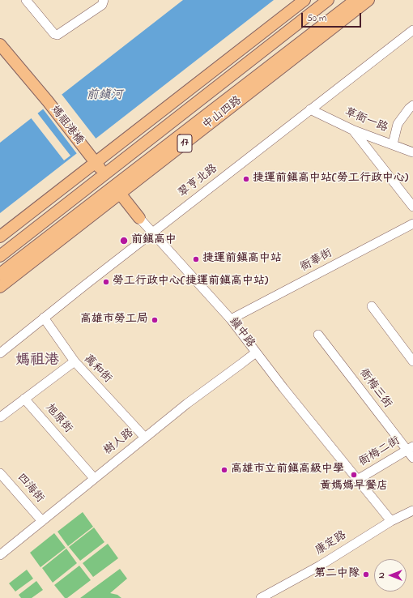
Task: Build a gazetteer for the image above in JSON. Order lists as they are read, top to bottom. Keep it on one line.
{"streets":{"main road":["中山四路","媽祖港橋","17","鎮中路"],"street":["草衙一路","翠亨北路","衙華街","萬和街","衙梅三街","旭原街","樹人路","衙梅二街","四海街","康定路"]},"crossings":[["中山四路","鎮中路"],["草衙一路","翠亨北路"],["媽祖港橋","鎮中路"],["17","鎮中路"],["翠亨北路","鎮中路"],["衙華街","鎮中路"],["鎮中路","樹人路"],["鎮中路","衙梅二街"],["鎮中路","康定路"],["萬和街","旭原街"],["萬和街","樹人路"],["衙梅三街","衙梅二街"],["旭原街","樹人路"],["樹人路","四海街"]],"districts":["媽祖港"],"water":["前鎮河"],"places":["捷運前鎮高中站(勞工行政中心)","前鎮高中","捷運前鎮高中站","勞工行政中心(捷運前鎮高中站)","高雄市勞工局","高雄市立前鎮高級中學","黃媽媽早餐店","第二中隊"],"scale_bar":"50 m","north":"left"}
